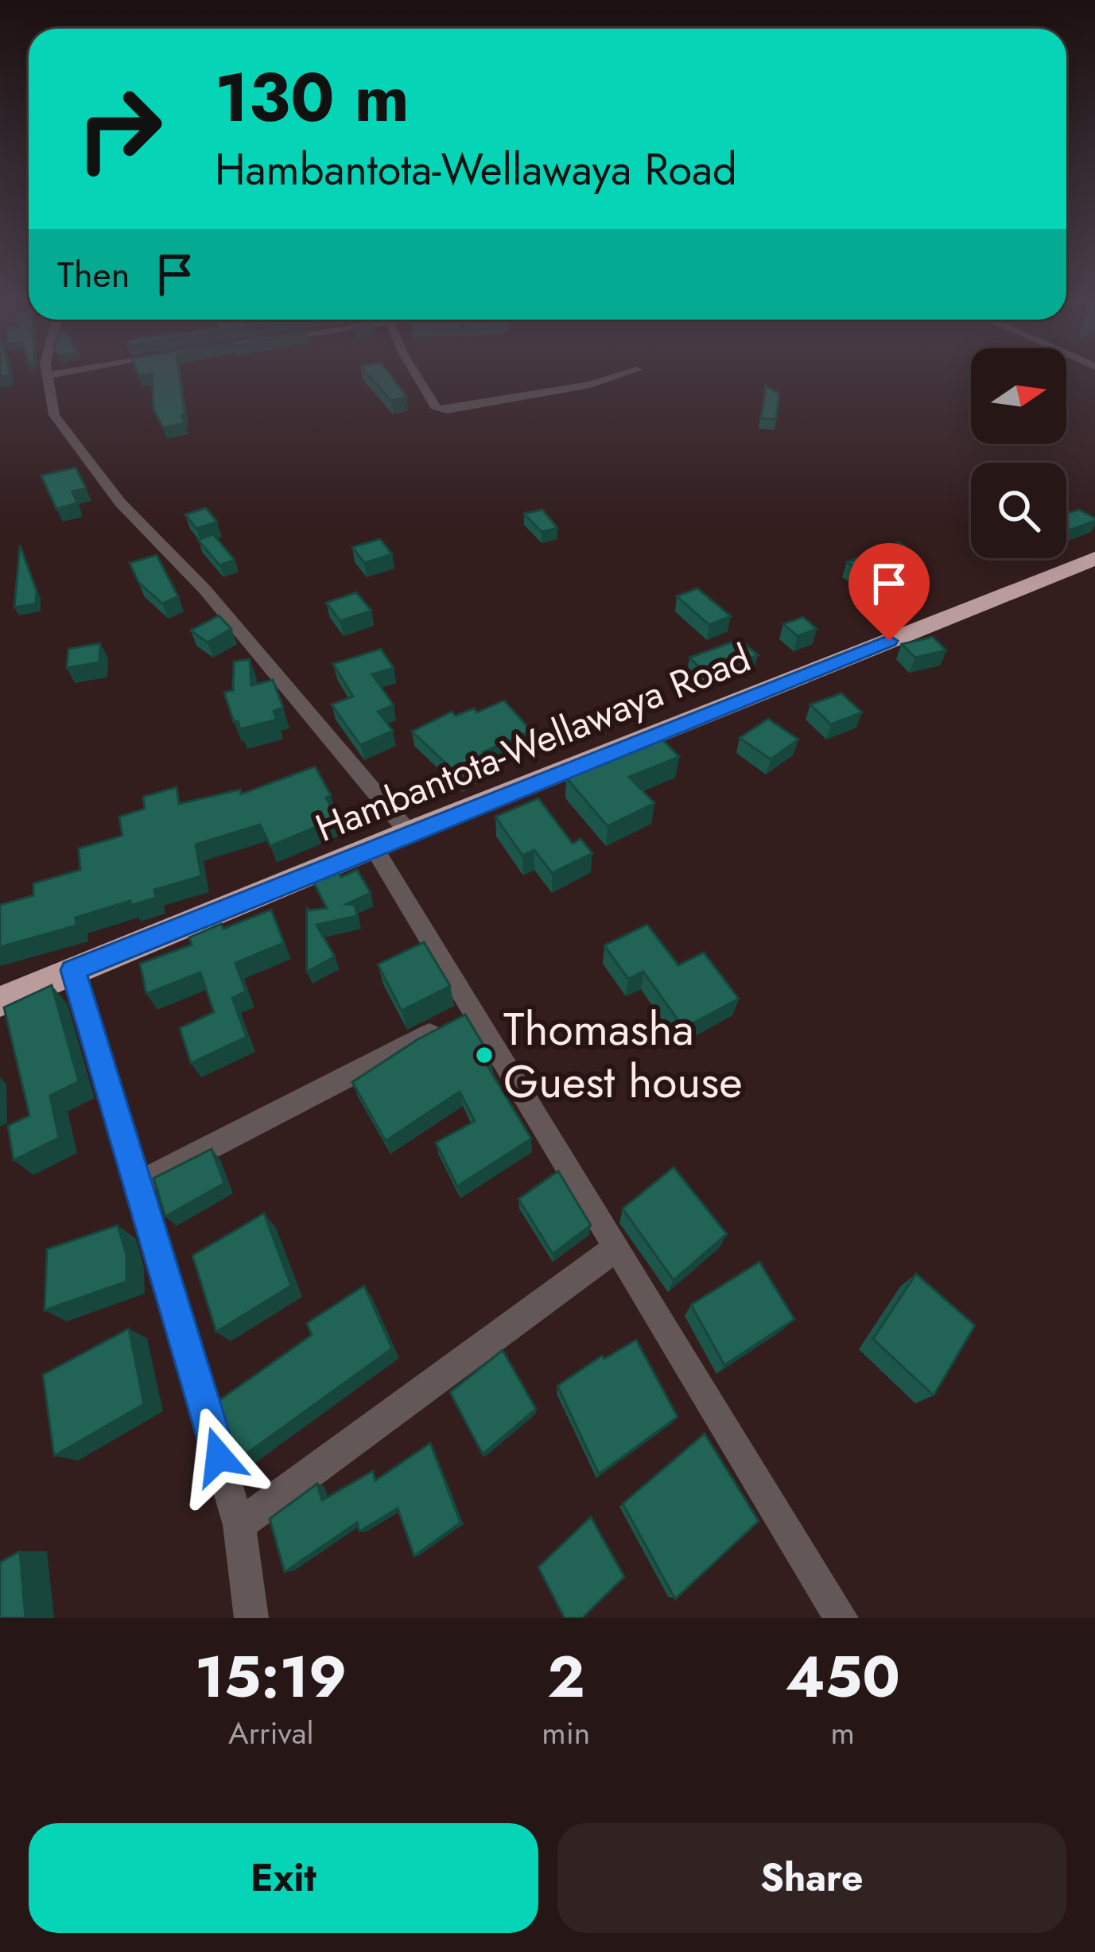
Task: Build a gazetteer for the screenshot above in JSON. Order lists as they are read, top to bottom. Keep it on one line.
{"streets":{"highway":["Hambantota-Wellawaya Road"]},"places":["Thomasha Guest house"],"north":"right","page":{"turn":["130 m","Hambantota-Wellawaya Road"],"then":"Then","eta":["15:19","Arrival","2","min","450","m"],"buttons":["Exit","Share"]}}
